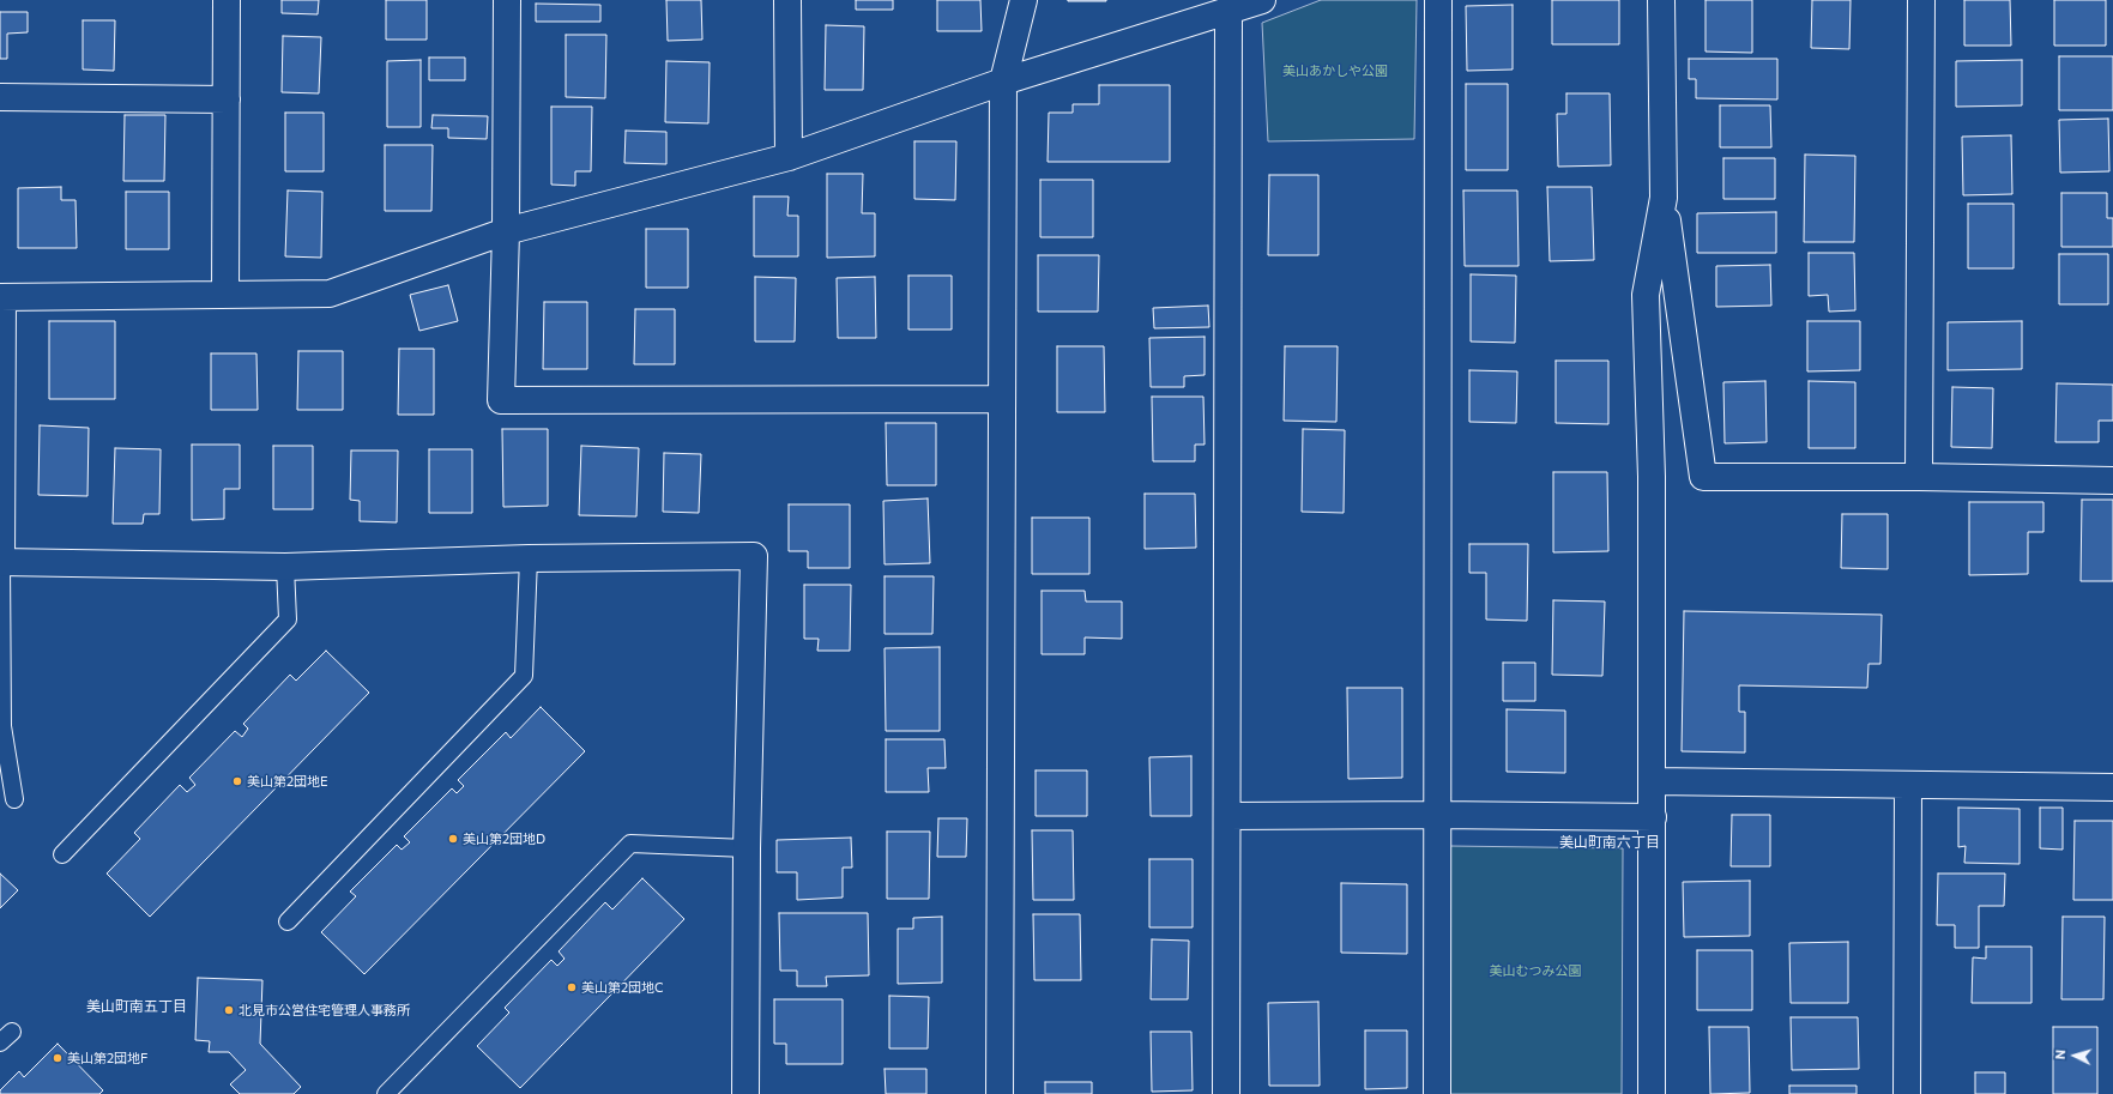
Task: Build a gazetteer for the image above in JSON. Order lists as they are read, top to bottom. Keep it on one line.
{"districts":["美山町南六丁目","美山町南五丁目"],"parks":["美山あかしや公園","美山むつみ公園"],"places":["美山第2団地E","美山第2団地D","美山第2団地C","北見市公営住宅管理人事務所","美山第2団地F"],"north":"left"}
